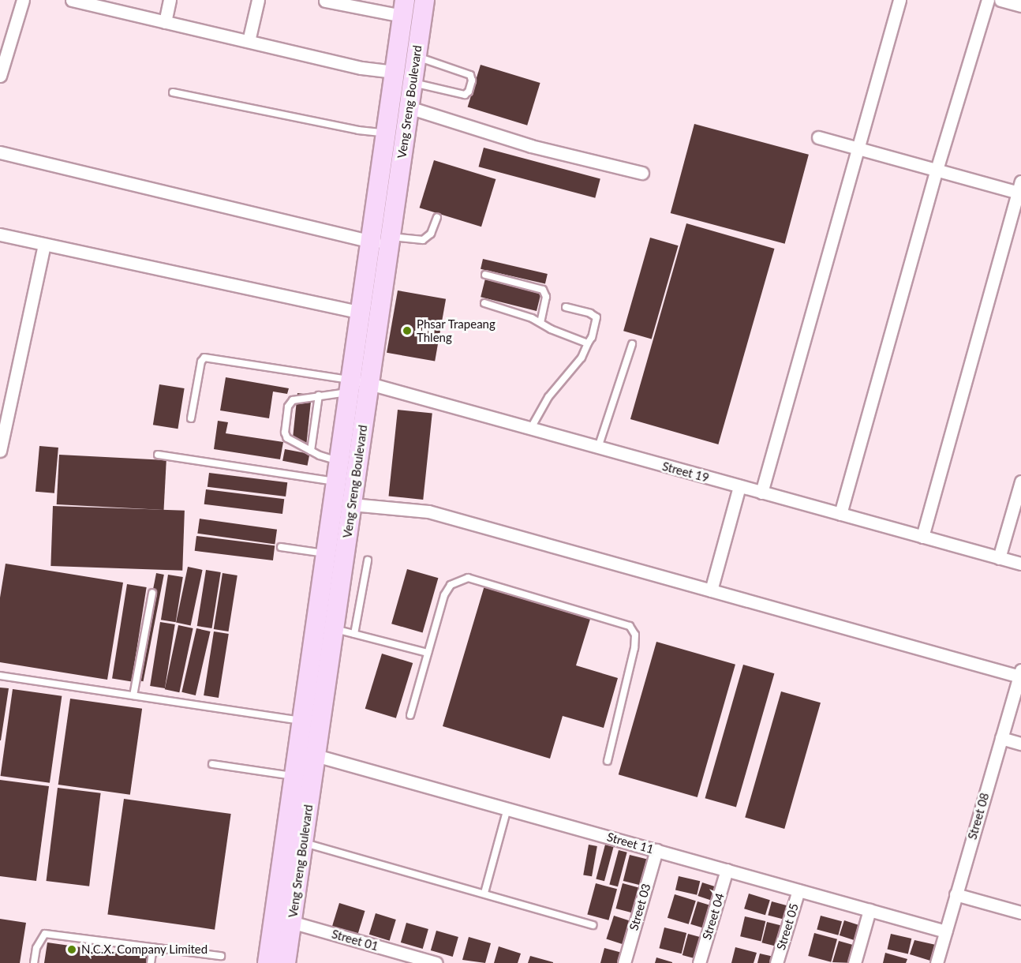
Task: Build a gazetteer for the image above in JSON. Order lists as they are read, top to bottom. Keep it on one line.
{"streets":{"main road":["Veng Sreng Boulevard"],"street":["Street 19","Street 08","Street 11","Street 03","Street 04","Street 05","Street 01"]},"crossings":[["Veng Sreng Boulevard","Street 19"],["Veng Sreng Boulevard","Street 11"],["Veng Sreng Boulevard","Street 01"],["Street 08","Street 11"],["Street 11","Street 03"],["Street 11","Street 04"],["Street 11","Street 05"]],"places":["Phsar Trapeang Thleng","N.C.X. Company Limited"]}
